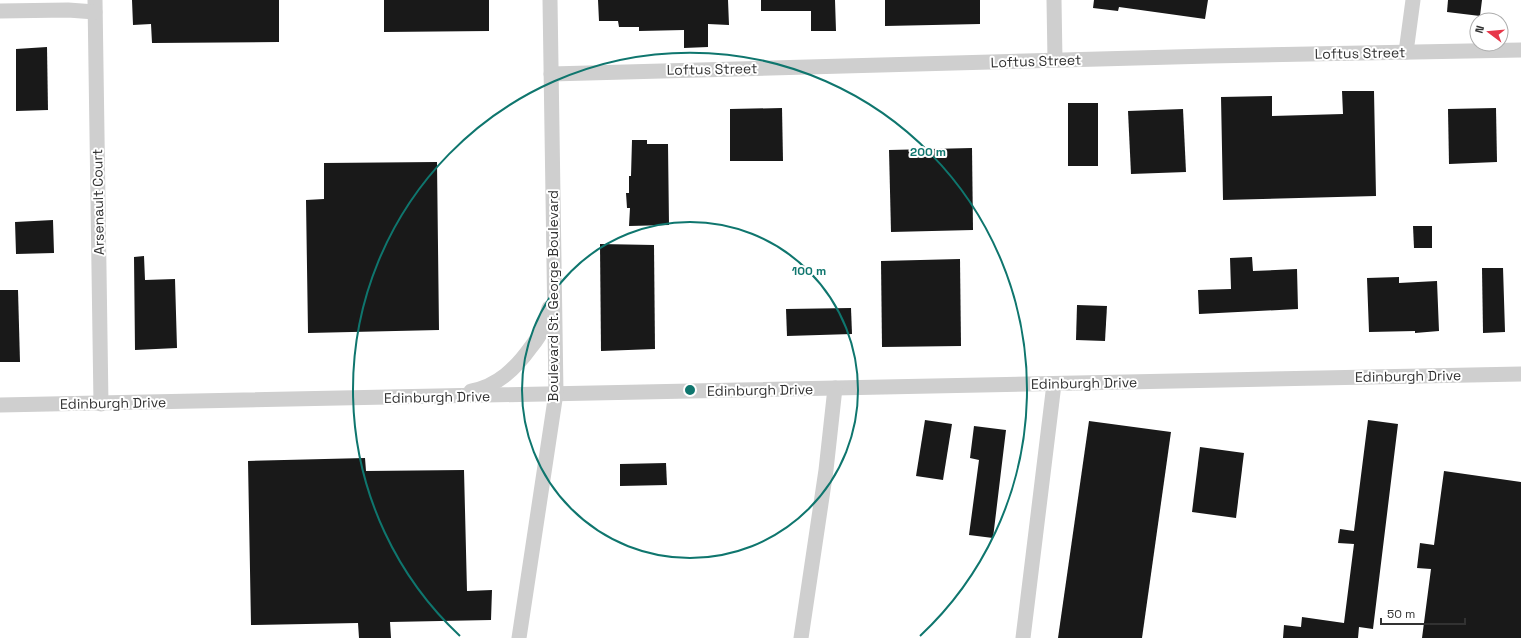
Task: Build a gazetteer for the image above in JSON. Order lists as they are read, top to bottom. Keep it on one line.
{"streets":{"street":["Loftus Street","Arsenault Court","Boulevard St. George Boulevard","Edinburgh Drive"]},"crossings":[["Loftus Street","Boulevard St. George Boulevard"],["Arsenault Court","Edinburgh Drive"],["Boulevard St. George Boulevard","Edinburgh Drive"]],"scale_bar":"50 m","north":"left","rings":["200 m","100 m"]}
